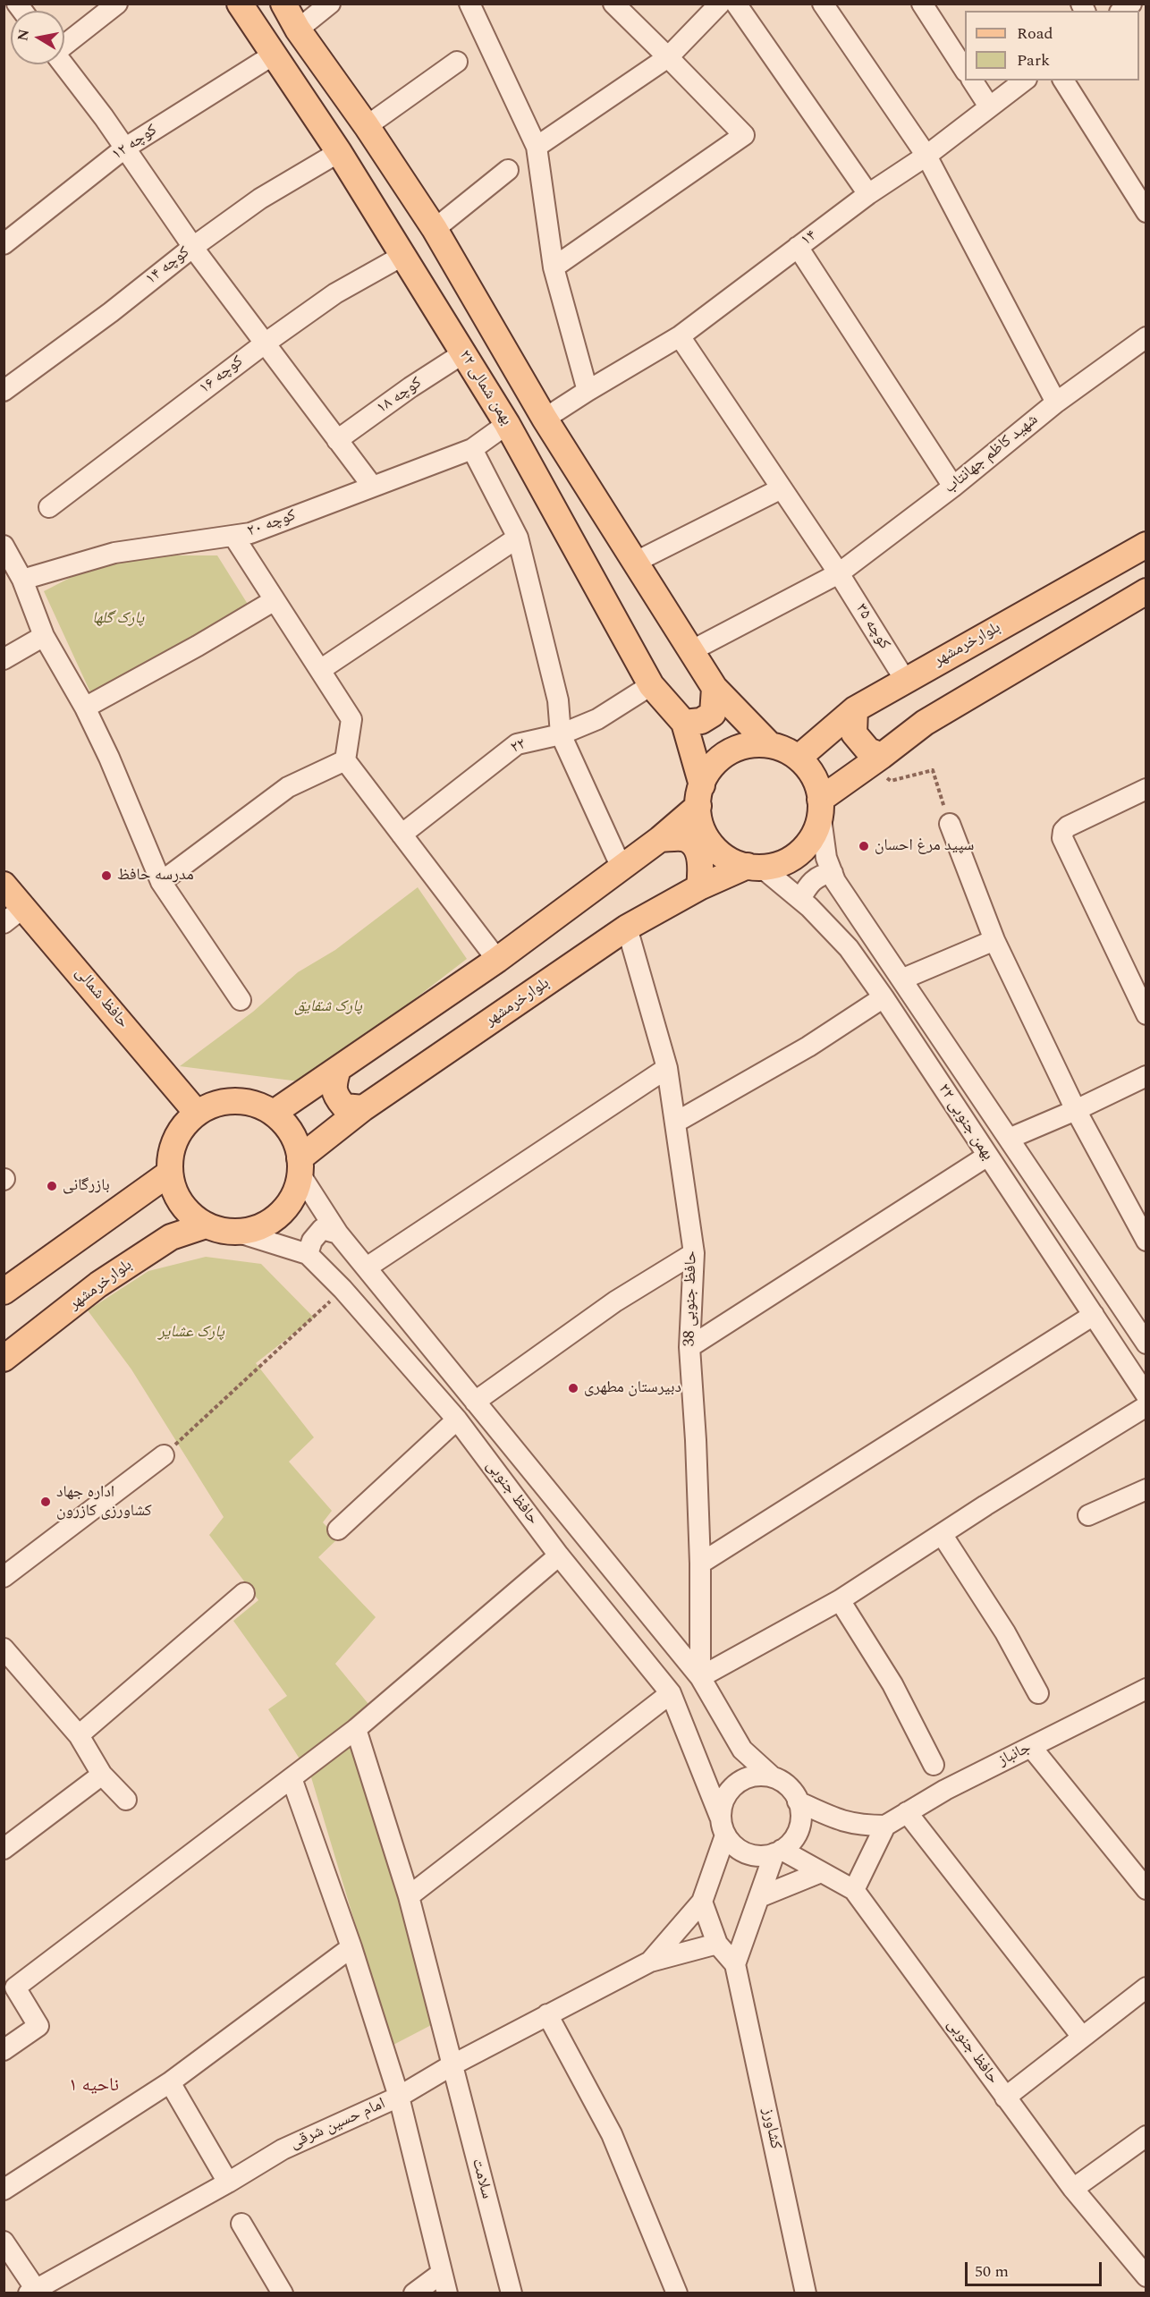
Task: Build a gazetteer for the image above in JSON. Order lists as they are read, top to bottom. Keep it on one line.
{"streets":{"main road":["۲۲ بهمن شمالی","بلوارخرمشهر","حافظ شمالی"],"street":["کوچه ۱۲","۱۴","کوچه ۱۴","کوچه ۱۶","کوچه ۱۸","شهید کاظم جهانتاب","کوچه ۲۰","کوچه ۳۵","۲۲","۲۲ بهمن جنوبی","حافظ جنوبی 38","حافظ جنوبی","جانباز","امام حسین شرقی","کشاورز","سلامت"]},"crossings":[["کوچه ۱۲","۲۲ بهمن شمالی"],["۱۴","کوچه ۳۵"],["کوچه ۱۴","۲۲ بهمن شمالی"],["کوچه ۱۶","۲۲ بهمن شمالی"],["۲۲ بهمن شمالی","کوچه ۱۸"],["۲۲ بهمن شمالی","کوچه ۲۰"],["۲۲ بهمن شمالی","بلوارخرمشهر"],["۲۲ بهمن شمالی","۲۲"],["۲۲ بهمن شمالی","۲۲ بهمن جنوبی"],["شهید کاظم جهانتاب","کوچه ۳۵"],["کوچه ۳۵","بلوارخرمشهر"],["بلوارخرمشهر","حافظ شمالی"],["بلوارخرمشهر","۲۲ بهمن جنوبی"],["بلوارخرمشهر","حافظ جنوبی 38"],["بلوارخرمشهر","حافظ جنوبی"],["حافظ شمالی","حافظ جنوبی"],["حافظ جنوبی 38","حافظ جنوبی"],["امام حسین شرقی","سلامت"]],"districts":["ناحیه ۱"],"parks":["پارک گلها","پارک شقایق","پارک عشایر"],"places":["سپید مرغ احسان","مدرسه حافظ","بازرگانی","دبیرستان مطهری","اداره جهاد کشاورزی کازرون"],"legend":["Road","Park"],"scale_bar":"50 m","north":"left"}
